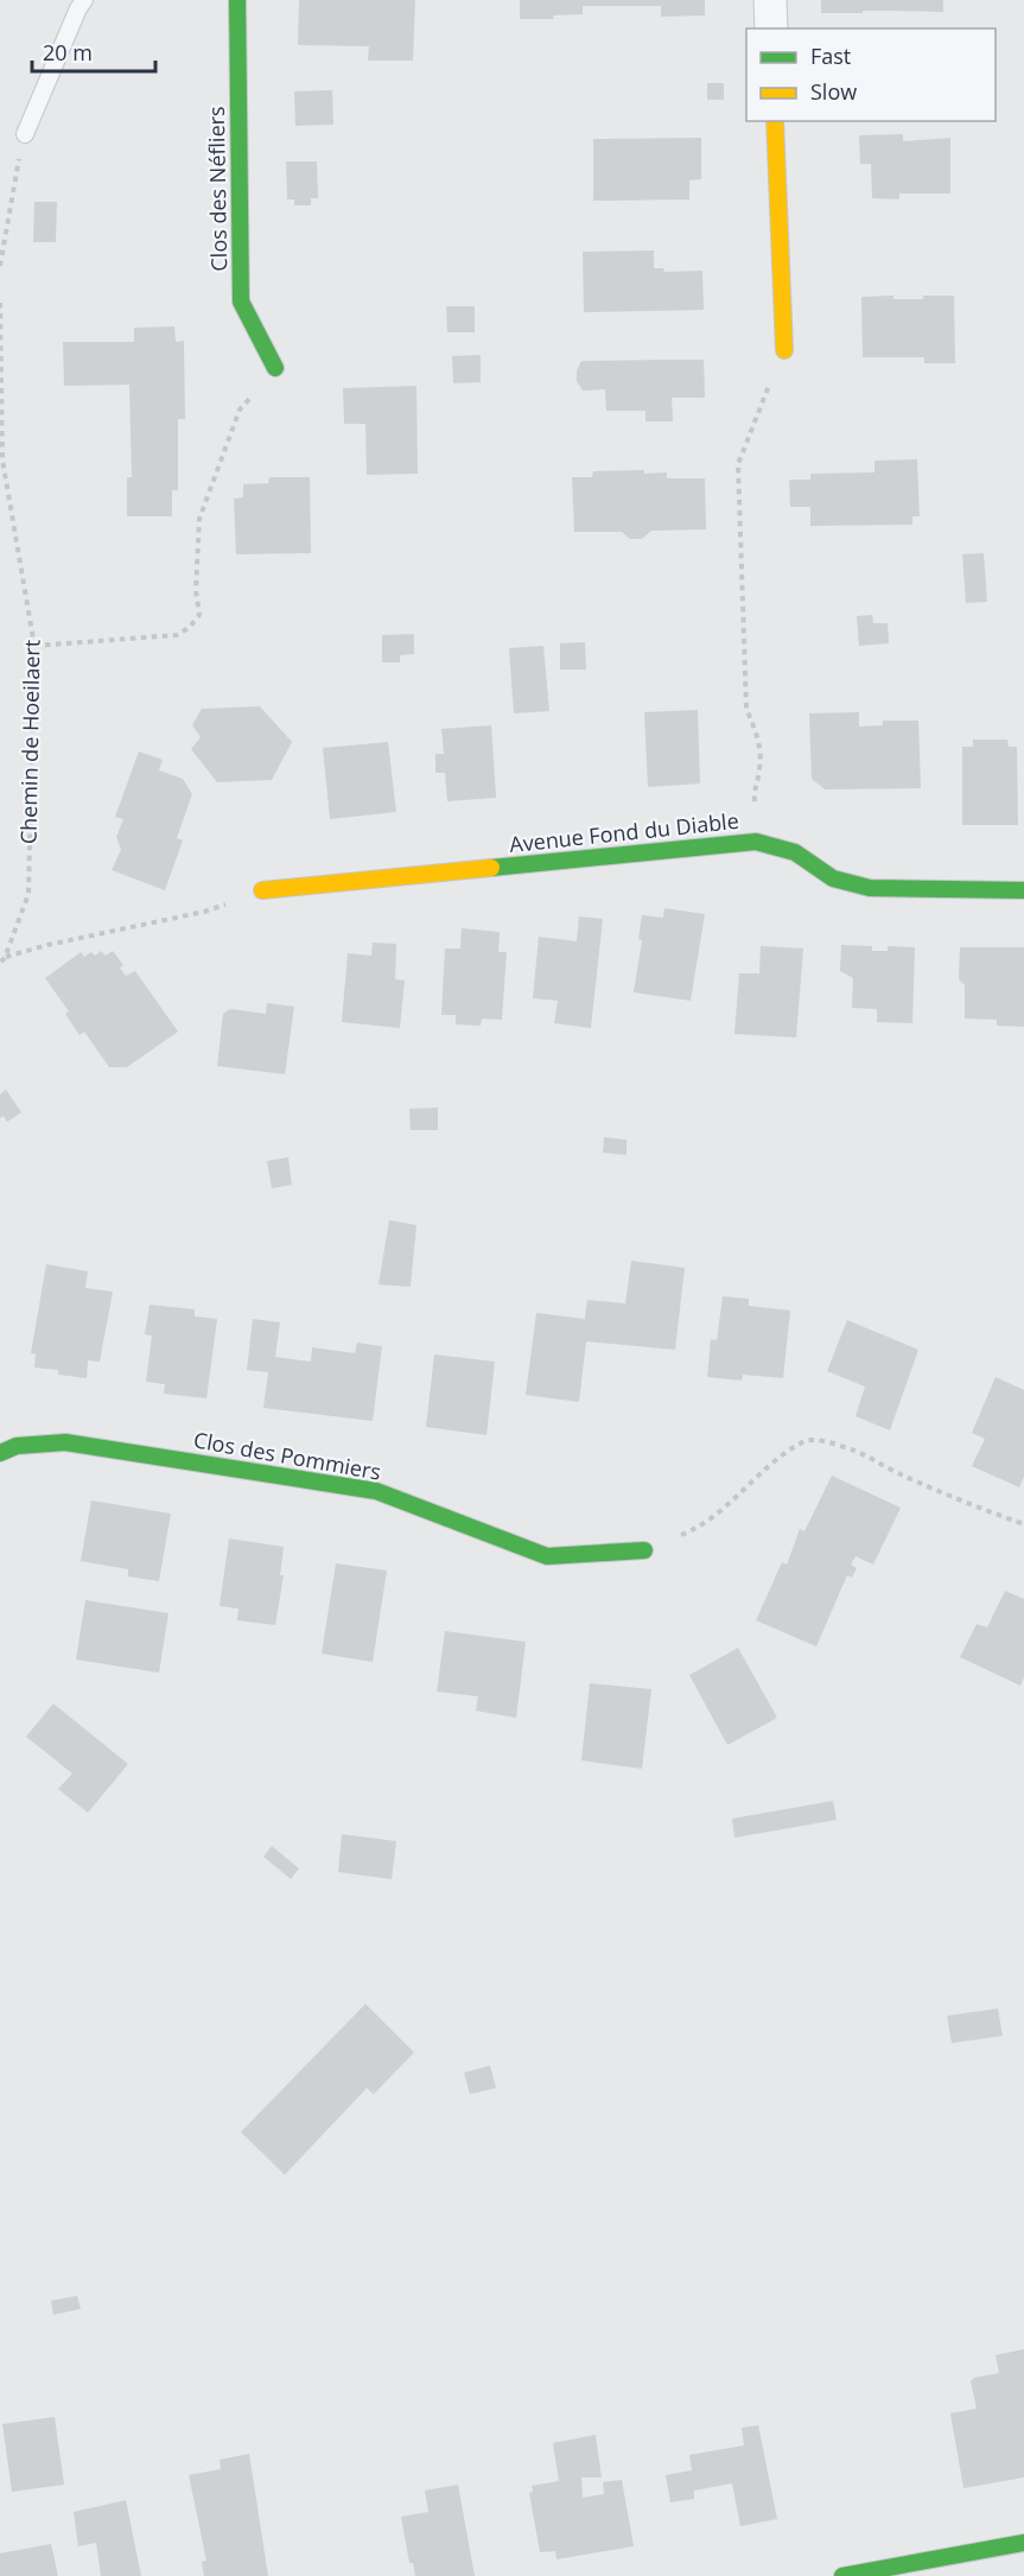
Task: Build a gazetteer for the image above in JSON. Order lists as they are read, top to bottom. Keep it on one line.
{"streets":{"street":["Clos des Néfliers","Avenue Fond du Diable","Clos des Pommiers"],"path":["Chemin de Hoeilaert"]},"legend":["Fast","Slow"],"scale_bar":"20 m"}
